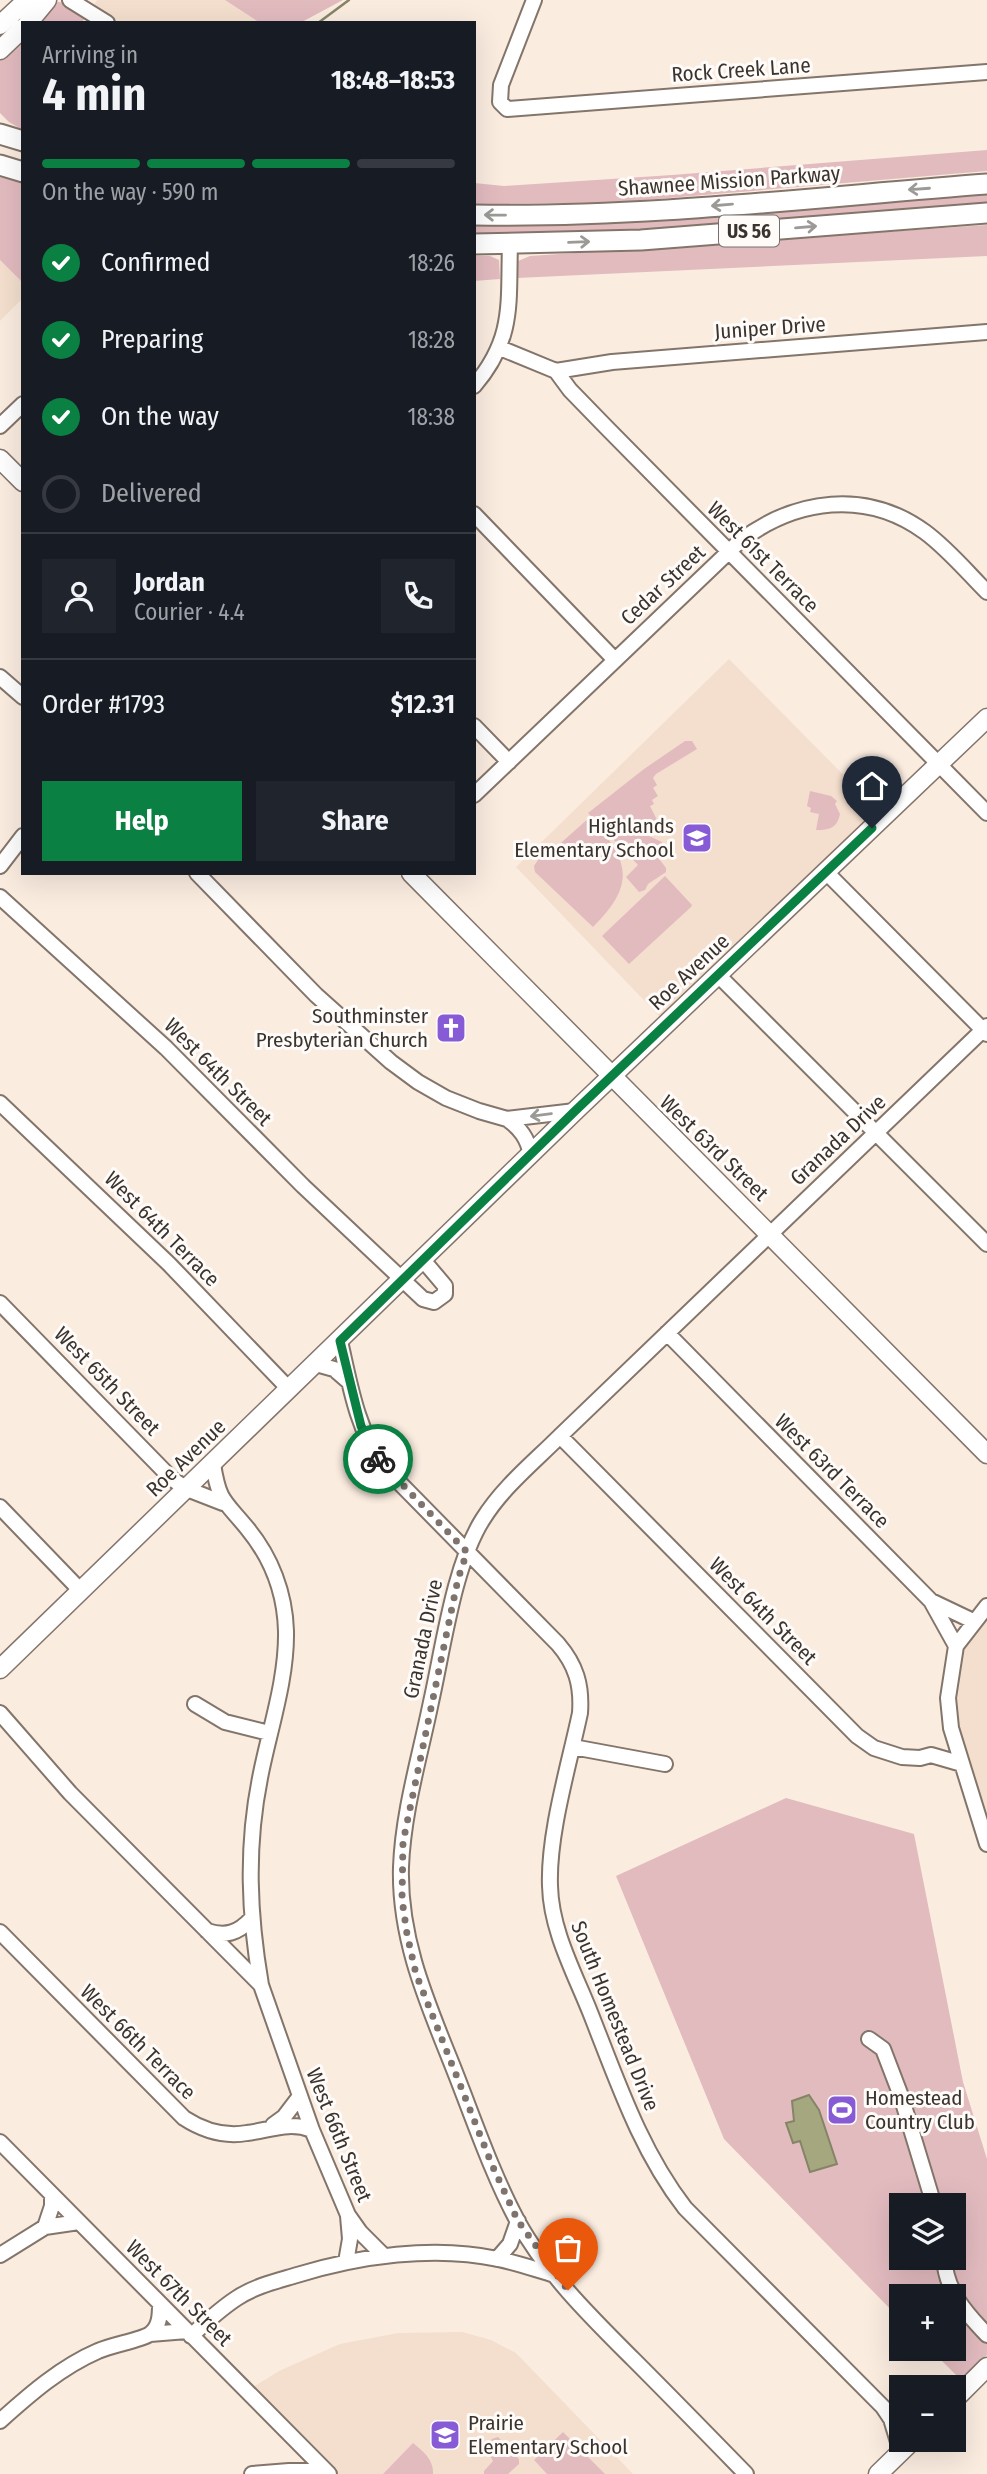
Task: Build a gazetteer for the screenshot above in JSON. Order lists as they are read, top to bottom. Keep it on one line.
{"streets":{"highway":["Shawnee Mission Parkway","US 56"],"main road":["Roe Avenue","West 63rd Street"],"street":["Rock Creek Lane","Juniper Drive","West 61st Terrace","Cedar Street","West 64th Street","Granada Drive","West 64th Terrace","West 65th Street","West 63rd Terrace","South Homestead Drive","West 66th Terrace","West 66th Street","West 67th Street"]},"crossings":[["Juniper Drive","West 61st Terrace"],["West 61st Terrace","Cedar Street"],["West 61st Terrace","Roe Avenue"],["Roe Avenue","West 64th Street"],["Roe Avenue","West 63rd Street"],["Roe Avenue","West 64th Terrace"],["Roe Avenue","West 65th Street"],["Roe Avenue","South Homestead Drive"],["West 64th Street","Granada Drive"],["Granada Drive","West 63rd Street"],["Granada Drive","West 63rd Terrace"],["Granada Drive","South Homestead Drive"],["West 65th Street","West 66th Street"],["West 66th Terrace","West 66th Street"]],"places":{"school or university":["Highlands Elementary School","Prairie Elementary School"],"church":["Southminster Presbyterian Church"],"sports":["Homestead Country Club"]},"page":{"heading":["4 min","Arriving in","18:48–18:53"],"panel":["Jordan","Courier · 4.4","Order #1793","$12.31"],"bar":"On the way · 590 m","list":[["Confirmed","18:26"],["Preparing","18:28"],["On the way","18:38"],"Delivered"],"buttons":["Help","Share"],"map_buttons":["+","−"]}}
